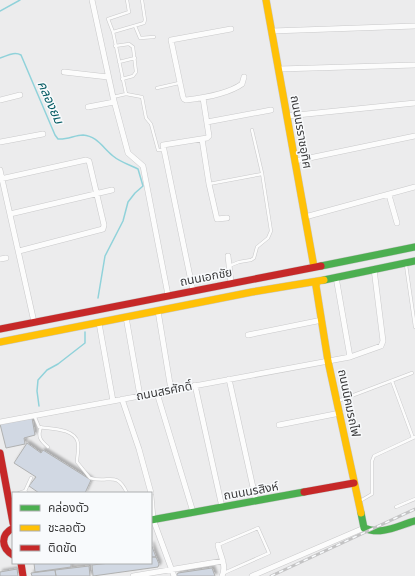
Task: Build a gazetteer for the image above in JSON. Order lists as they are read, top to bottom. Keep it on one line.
{"streets":{"main road":["ถนนนรราชอุทิศ","ถนนเอกชัย","ถนนนิคมรถไฟ","ถนนนรสิงห์"],"street":["ถนนสรศักดิ์"]},"crossings":[["ถนนนรราชอุทิศ","ถนนเอกชัย"],["ถนนนรราชอุทิศ","ถนนนิคมรถไฟ"],["ถนนเอกชัย","ถนนสรศักดิ์"],["ถนนเอกชัย","ถนนนิคมรถไฟ"],["ถนนสรศักดิ์","ถนนนิคมรถไฟ"],["ถนนนิคมรถไฟ","ถนนนรสิงห์"]],"water":["คลองยม"],"legend":["คล่องตัว","ชะลอตัว","ติดขัด"]}
